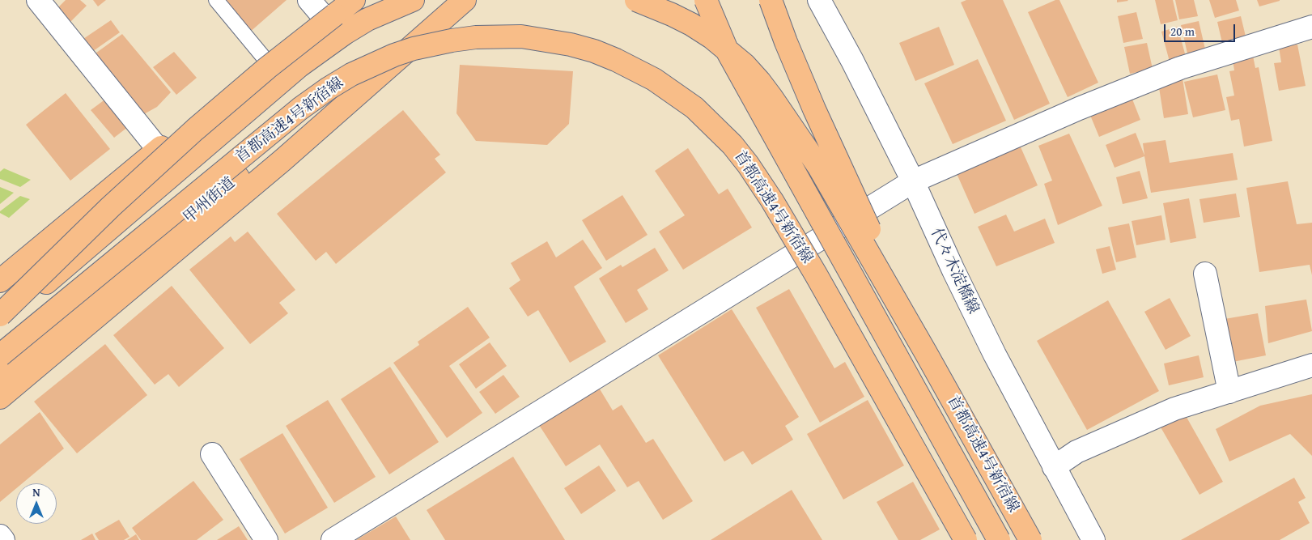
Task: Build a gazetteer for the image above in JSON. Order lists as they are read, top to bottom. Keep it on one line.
{"streets":{"highway":["首都高速4号新宿線","甲州街道"],"street":["代々木淀橋線"]},"scale_bar":"20 m","north":"top"}
